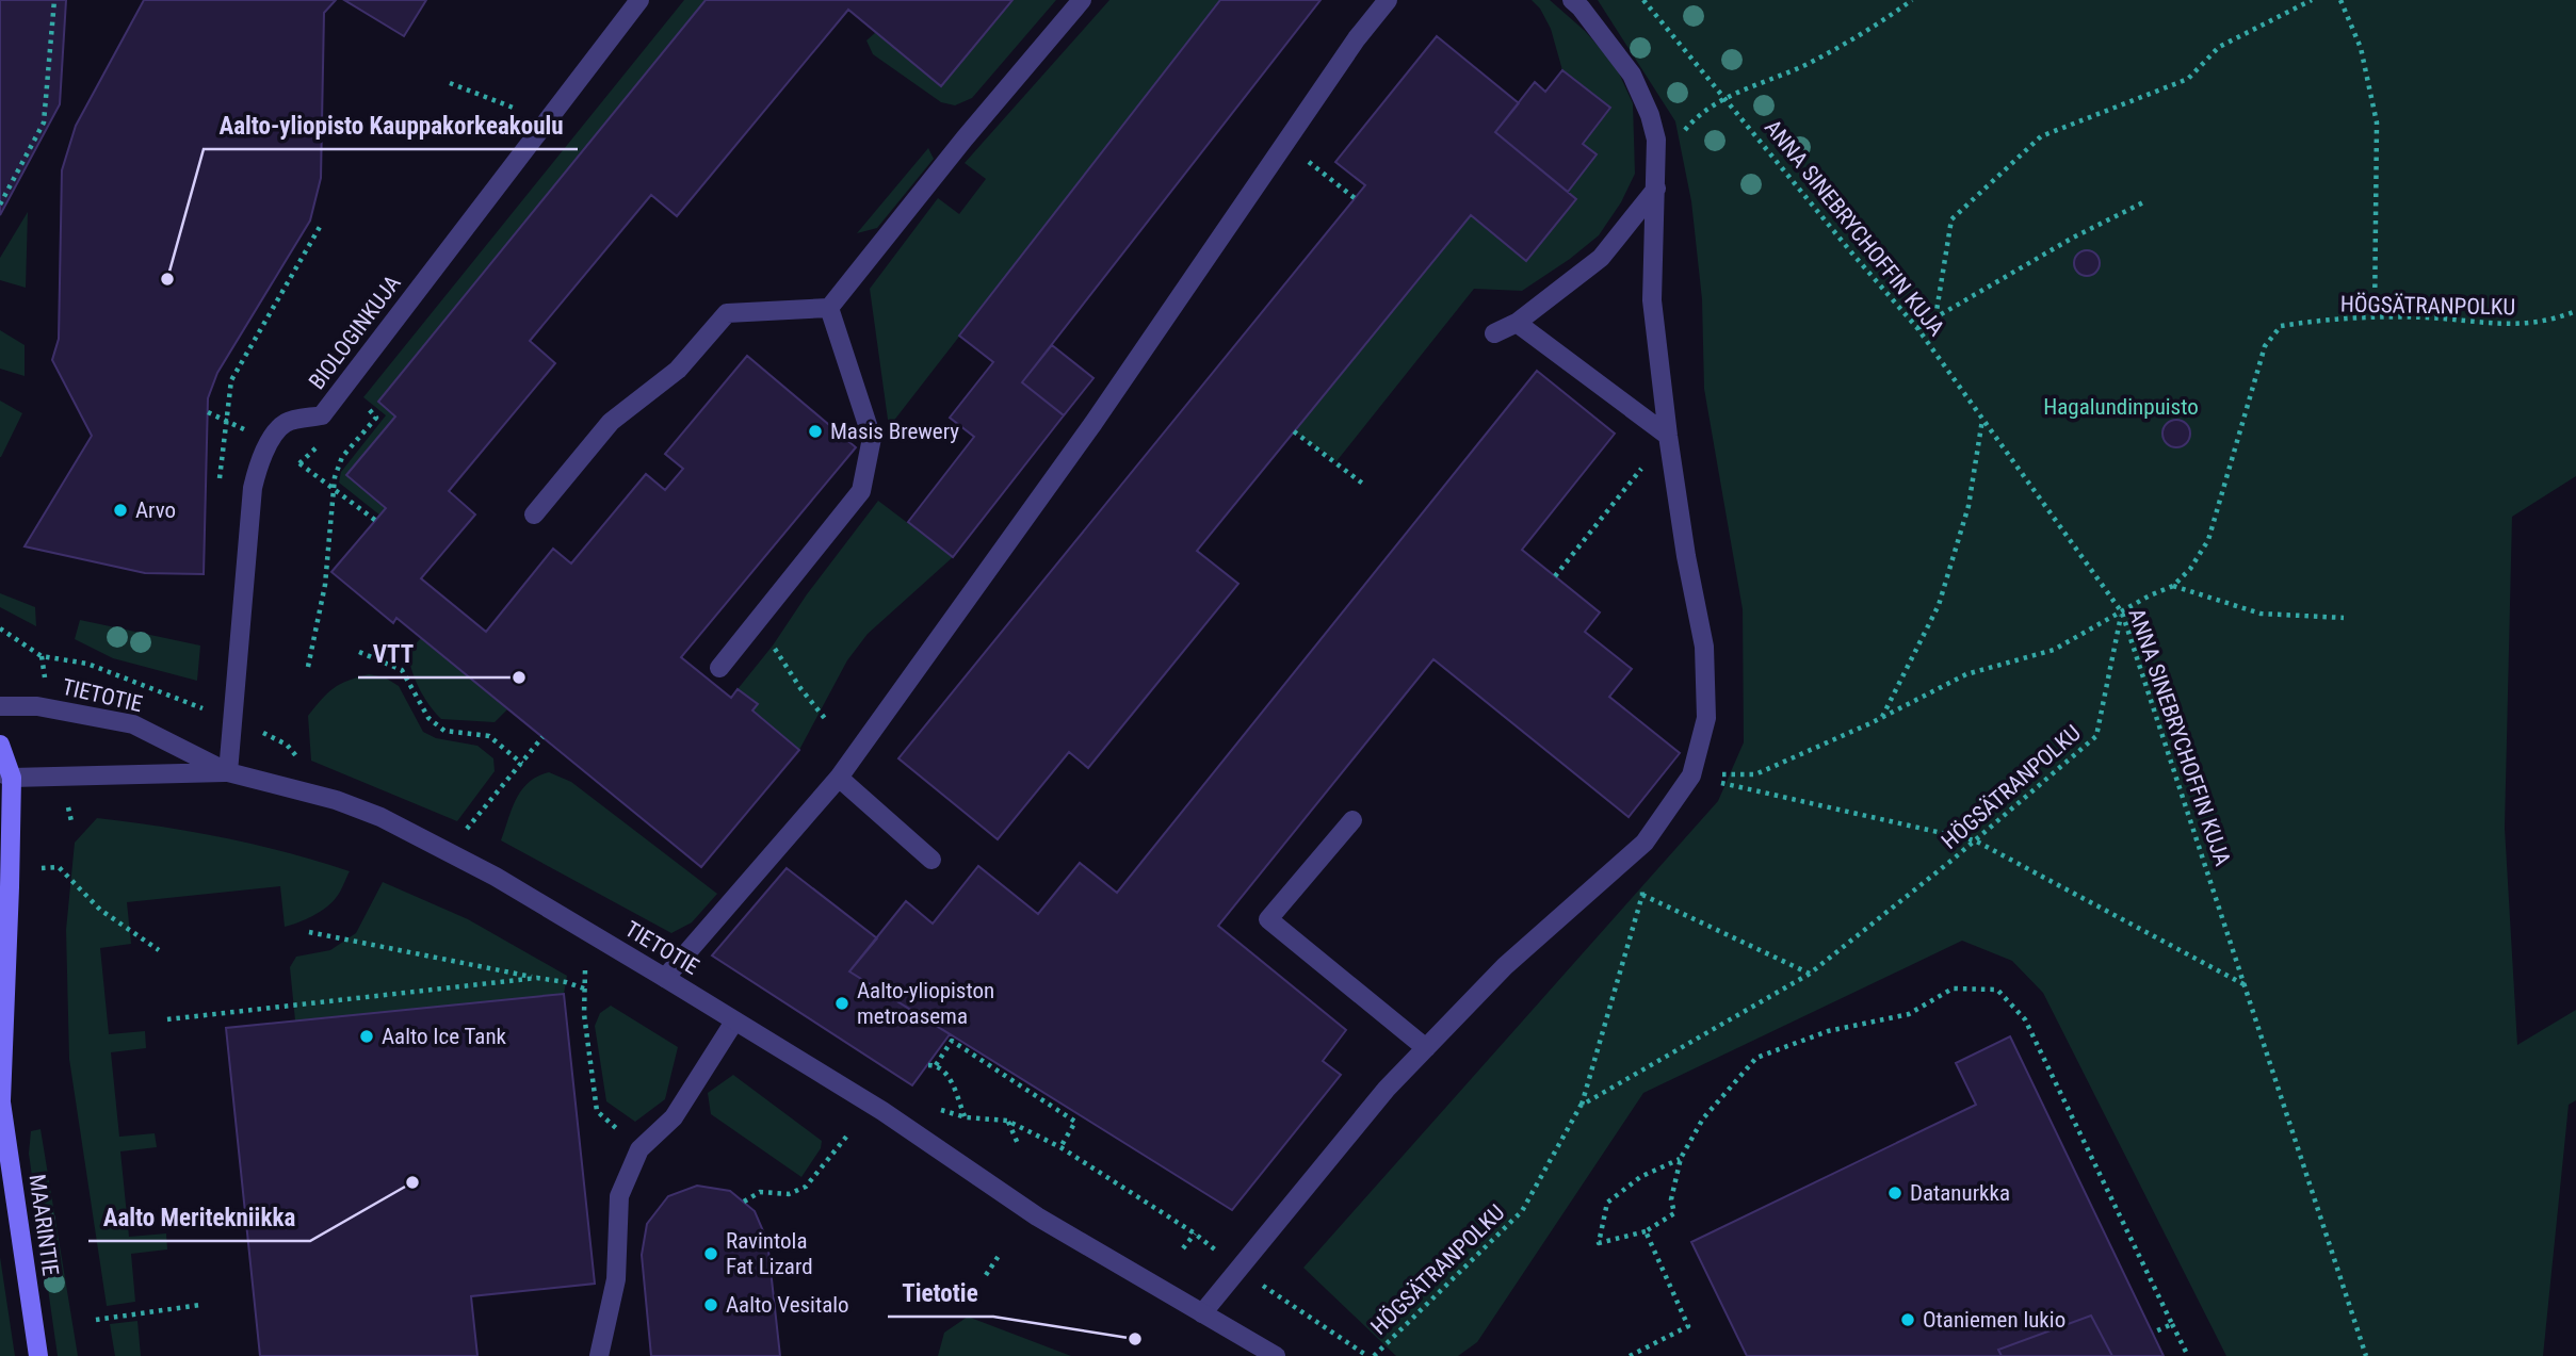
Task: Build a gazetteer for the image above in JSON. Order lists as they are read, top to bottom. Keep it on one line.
{"streets":{"street":["BIOLOGINKUJA","TIETOTIE","MAARINTIE"],"path":["ANNA SINEBRYCHOFFIN KUJA","HÖGSÄTRANPOLKU"]},"crossings":[["ANNA SINEBRYCHOFFIN KUJA","HÖGSÄTRANPOLKU"],["BIOLOGINKUJA","TIETOTIE"],["TIETOTIE","MAARINTIE"]],"parks":["Hagalundinpuisto"],"places":["Aalto-yliopisto Kauppakorkeakoulu","Masis Brewery","Arvo","VTT","Aalto-yliopiston metroasema","Aalto Ice Tank","Aalto Meritekniikka","Datanurkka","Ravintola Fat Lizard","Aalto Vesitalo","Otaniemen lukio","Tietotie"]}
